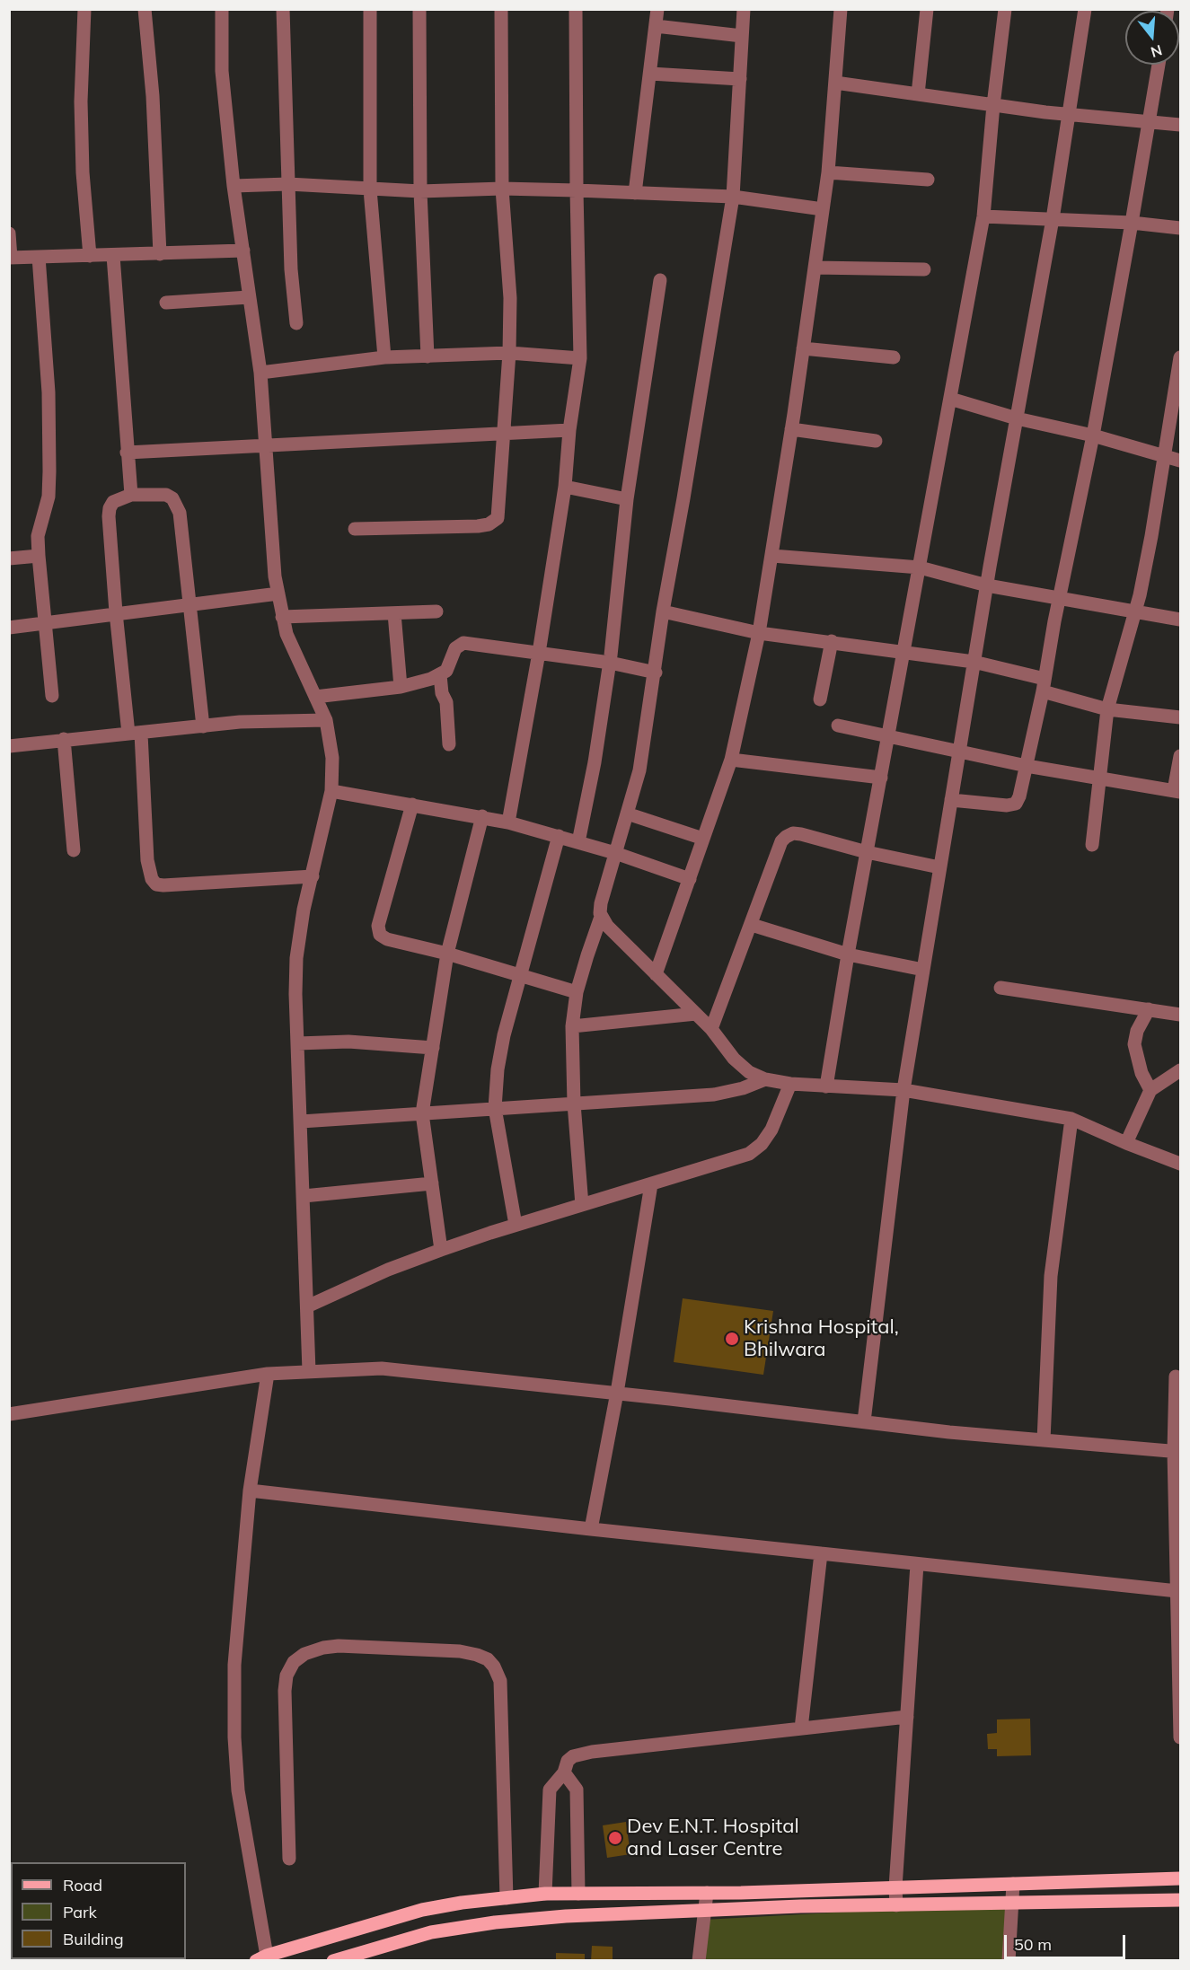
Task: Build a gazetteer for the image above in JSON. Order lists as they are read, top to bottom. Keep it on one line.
{"places":["Krishna Hospital, Bhilwara","Dev E.N.T. Hospital and Laser Centre"],"legend":["Road","Park","Building"],"scale_bar":"50 m","north":"bottom"}
